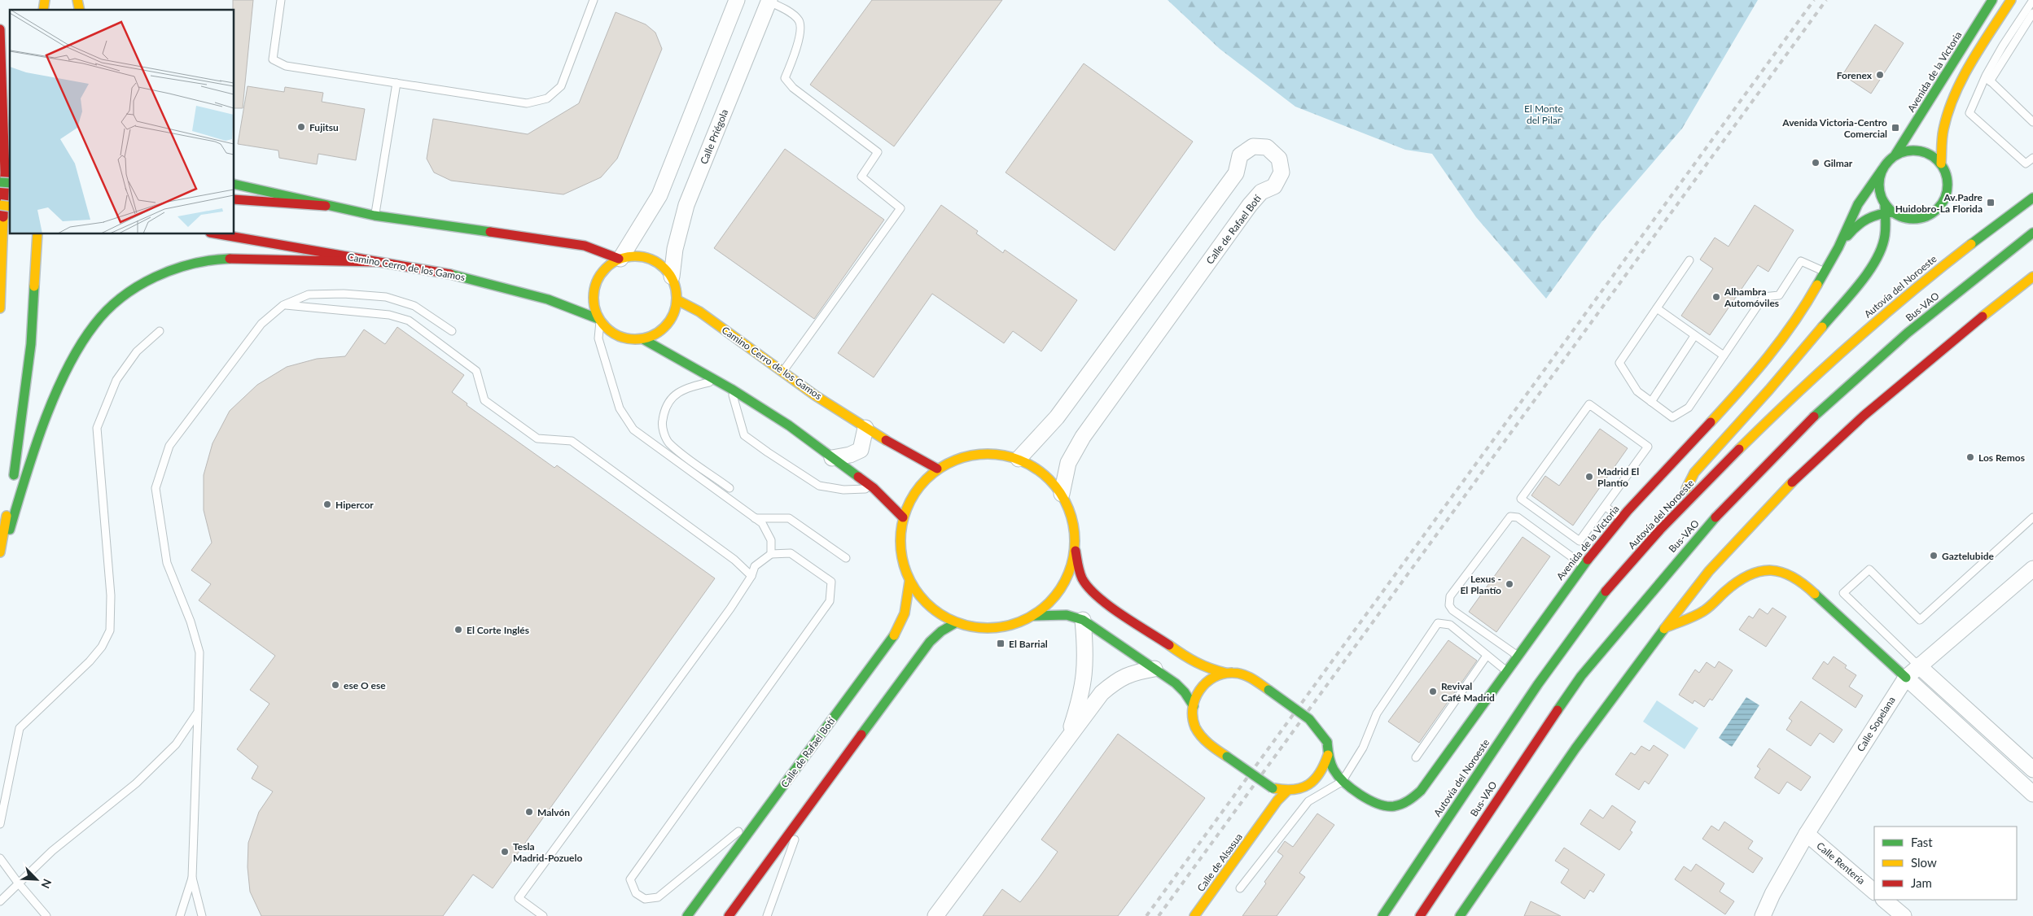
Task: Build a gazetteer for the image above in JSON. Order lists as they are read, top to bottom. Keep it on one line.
{"streets":{"main road":["Avenida de la Victoria","Calle de Rafael Botí","Camino Cerro de los Gamos","Autovía del Noroeste","Bus-VAO","Calle de Alsasua"],"street":["Calle Priégola","Calle Sopelana","Calle Rentería"]},"crossings":[["Calle Priégola","Camino Cerro de los Gamos"],["Calle Sopelana","Calle Rentería"]],"parks":["El Monte del Pilar"],"places":{"other":["Forenex","Fujitsu","Gilmar","Alhambra Automóviles","Los Remos","Madrid El Plantío","Hipercor","Gaztelubide","Lexus - El Plantío","El Corte Inglés","ese O ese","Revival Café Madrid","Malvón","Tesla Madrid-Pozuelo"],"transit":["Avenida Victoria-Centro Comercial","Av.Padre Huidobro-La Florida","El Barrial"]},"legend":["Fast","Slow","Jam"],"north":"bottom right"}
